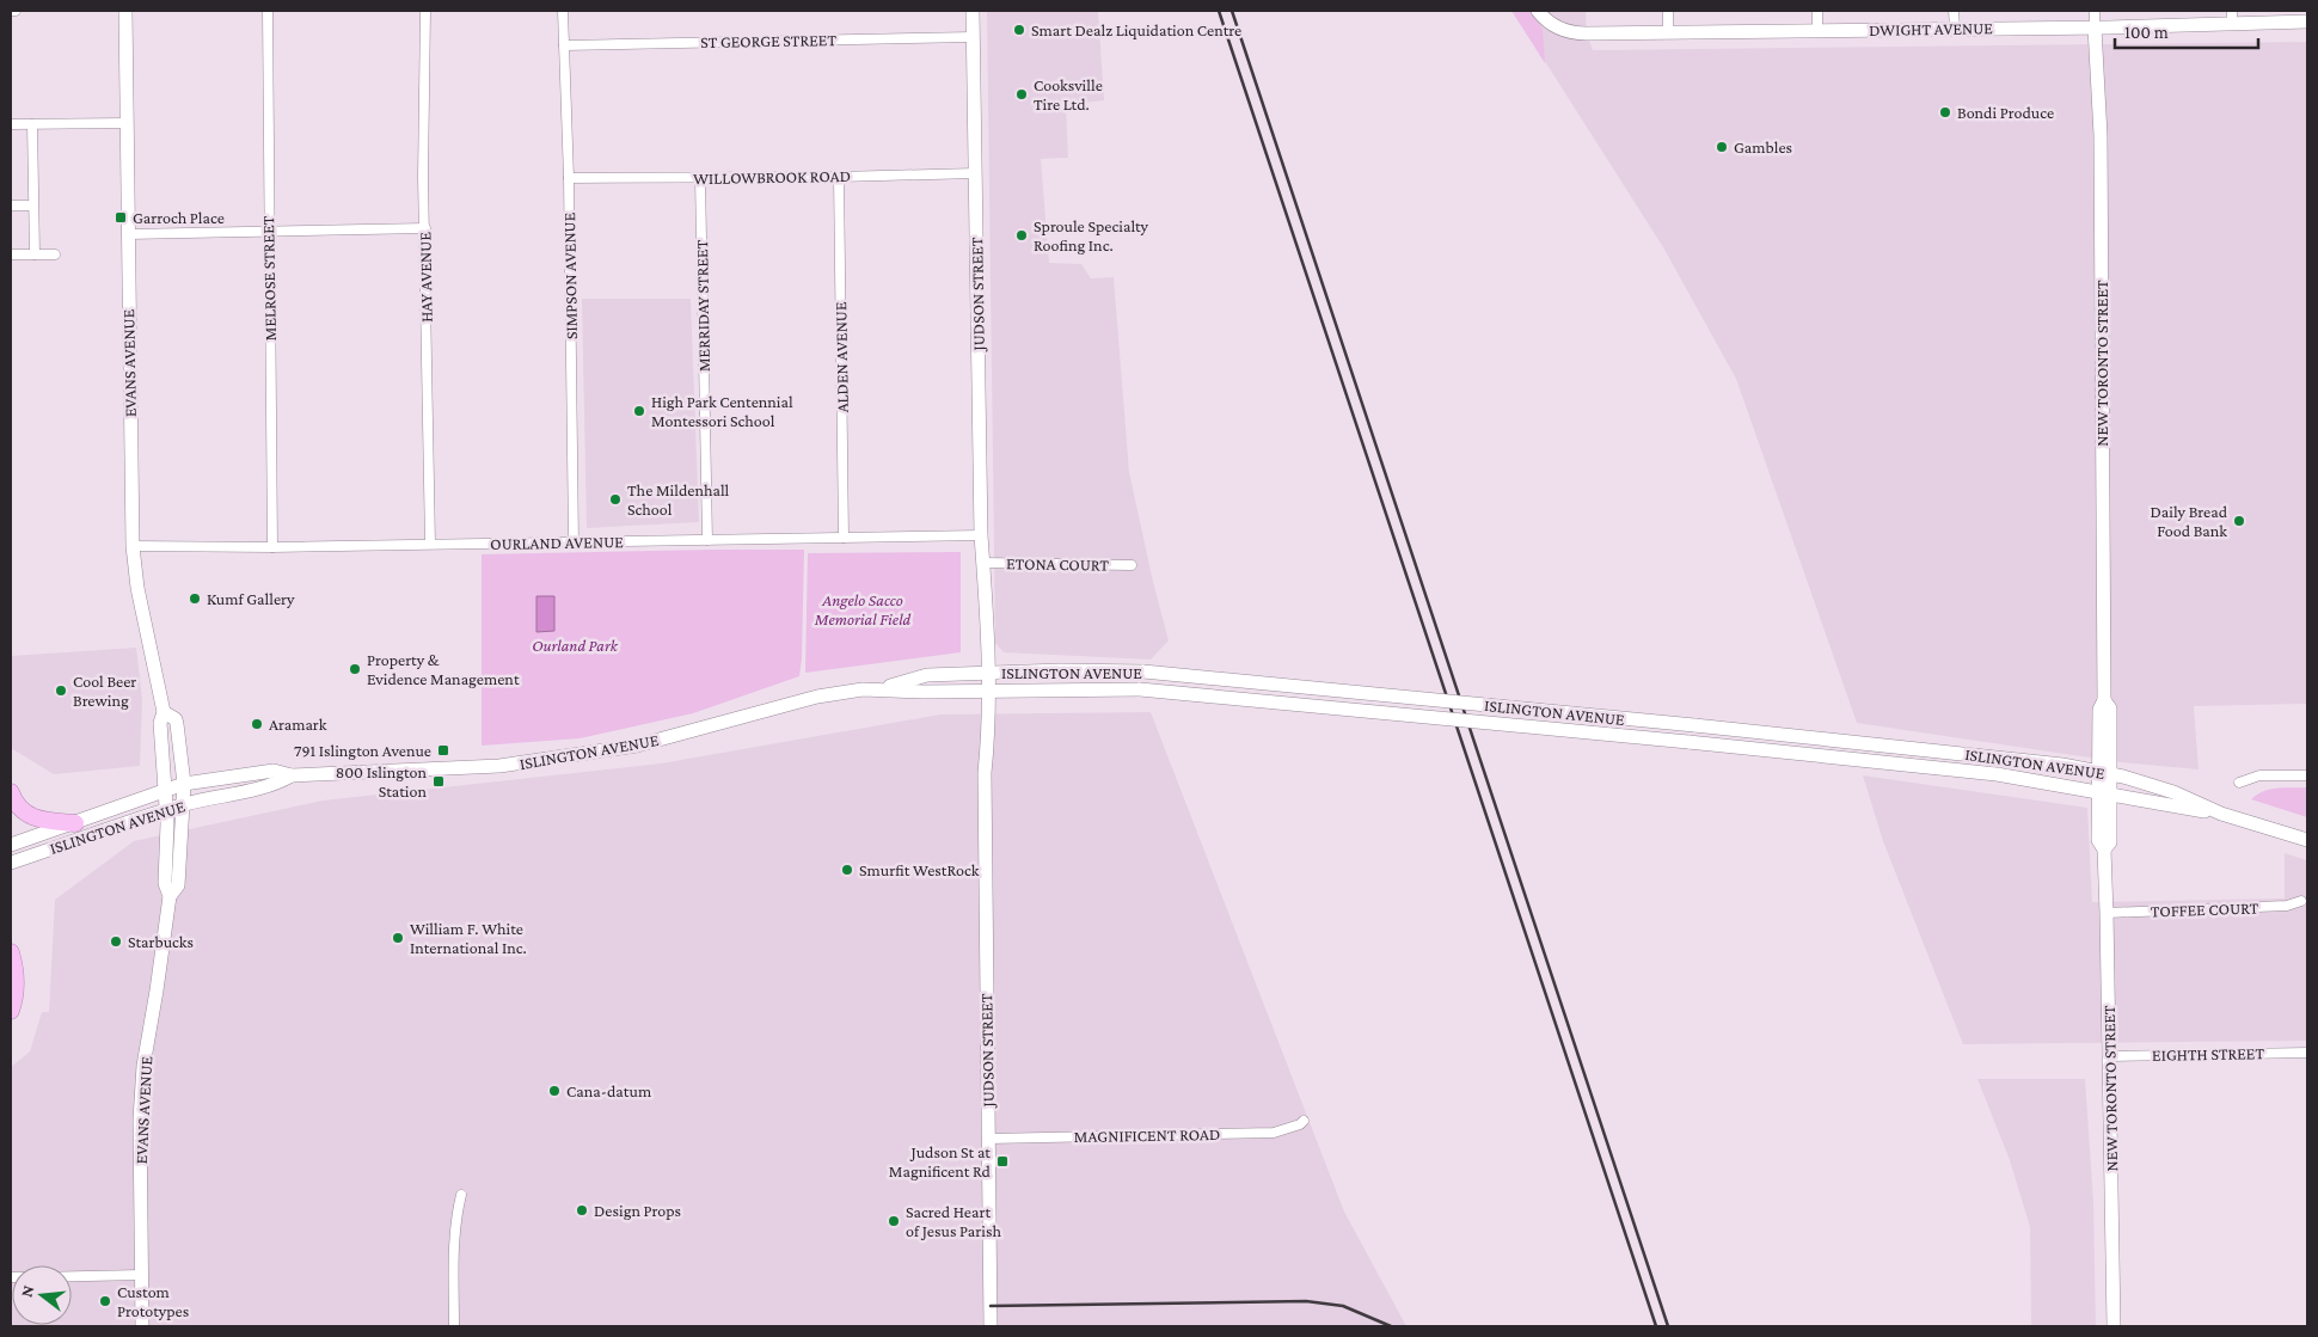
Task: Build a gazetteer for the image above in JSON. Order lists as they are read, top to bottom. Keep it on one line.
{"streets":{"main road":["DWIGHT AVENUE","JUDSON STREET","EVANS AVENUE","NEW TORONTO STREET","ISLINGTON AVENUE"],"street":["ST GEORGE STREET","WILLOWBROOK ROAD","SIMPSON AVENUE","HAY AVENUE","MELROSE STREET","MERRIDAY STREET","ALDEN AVENUE","OURLAND AVENUE","ETONA COURT","TOFFEE COURT","EIGHTH STREET","MAGNIFICENT ROAD"]},"crossings":[["DWIGHT AVENUE","NEW TORONTO STREET"],["ST GEORGE STREET","SIMPSON AVENUE"],["ST GEORGE STREET","JUDSON STREET"],["WILLOWBROOK ROAD","SIMPSON AVENUE"],["WILLOWBROOK ROAD","JUDSON STREET"],["WILLOWBROOK ROAD","MERRIDAY STREET"],["WILLOWBROOK ROAD","ALDEN AVENUE"],["SIMPSON AVENUE","OURLAND AVENUE"],["HAY AVENUE","OURLAND AVENUE"],["MELROSE STREET","OURLAND AVENUE"],["JUDSON STREET","OURLAND AVENUE"],["JUDSON STREET","ETONA COURT"],["JUDSON STREET","ISLINGTON AVENUE"],["JUDSON STREET","MAGNIFICENT ROAD"],["MERRIDAY STREET","OURLAND AVENUE"],["ALDEN AVENUE","OURLAND AVENUE"],["EVANS AVENUE","OURLAND AVENUE"],["EVANS AVENUE","ISLINGTON AVENUE"],["NEW TORONTO STREET","ISLINGTON AVENUE"],["NEW TORONTO STREET","TOFFEE COURT"],["NEW TORONTO STREET","EIGHTH STREET"]],"parks":["Angelo Sacco Memorial Field","Ourland Park"],"places":{"other":["Smart Dealz Liquidation Centre","Cooksville Tire Ltd.","Bondi Produce","Gambles","Sproule Specialty Roofing Inc.","High Park Centennial Montessori School","The Mildenhall School","Daily Bread Food Bank","Kumf Gallery","Property & Evidence Management","Cool Beer Brewing","Aramark","Smurfit WestRock","William F. White International Inc.","Starbucks","Cana-datum","Design Props","Sacred Heart of Jesus Parish","Custom Prototypes"],"transit":["Garroch Place","791 Islington Avenue","800 Islington Station","Judson St at Magnificent Rd"]},"scale_bar":"100 m","north":"left"}
